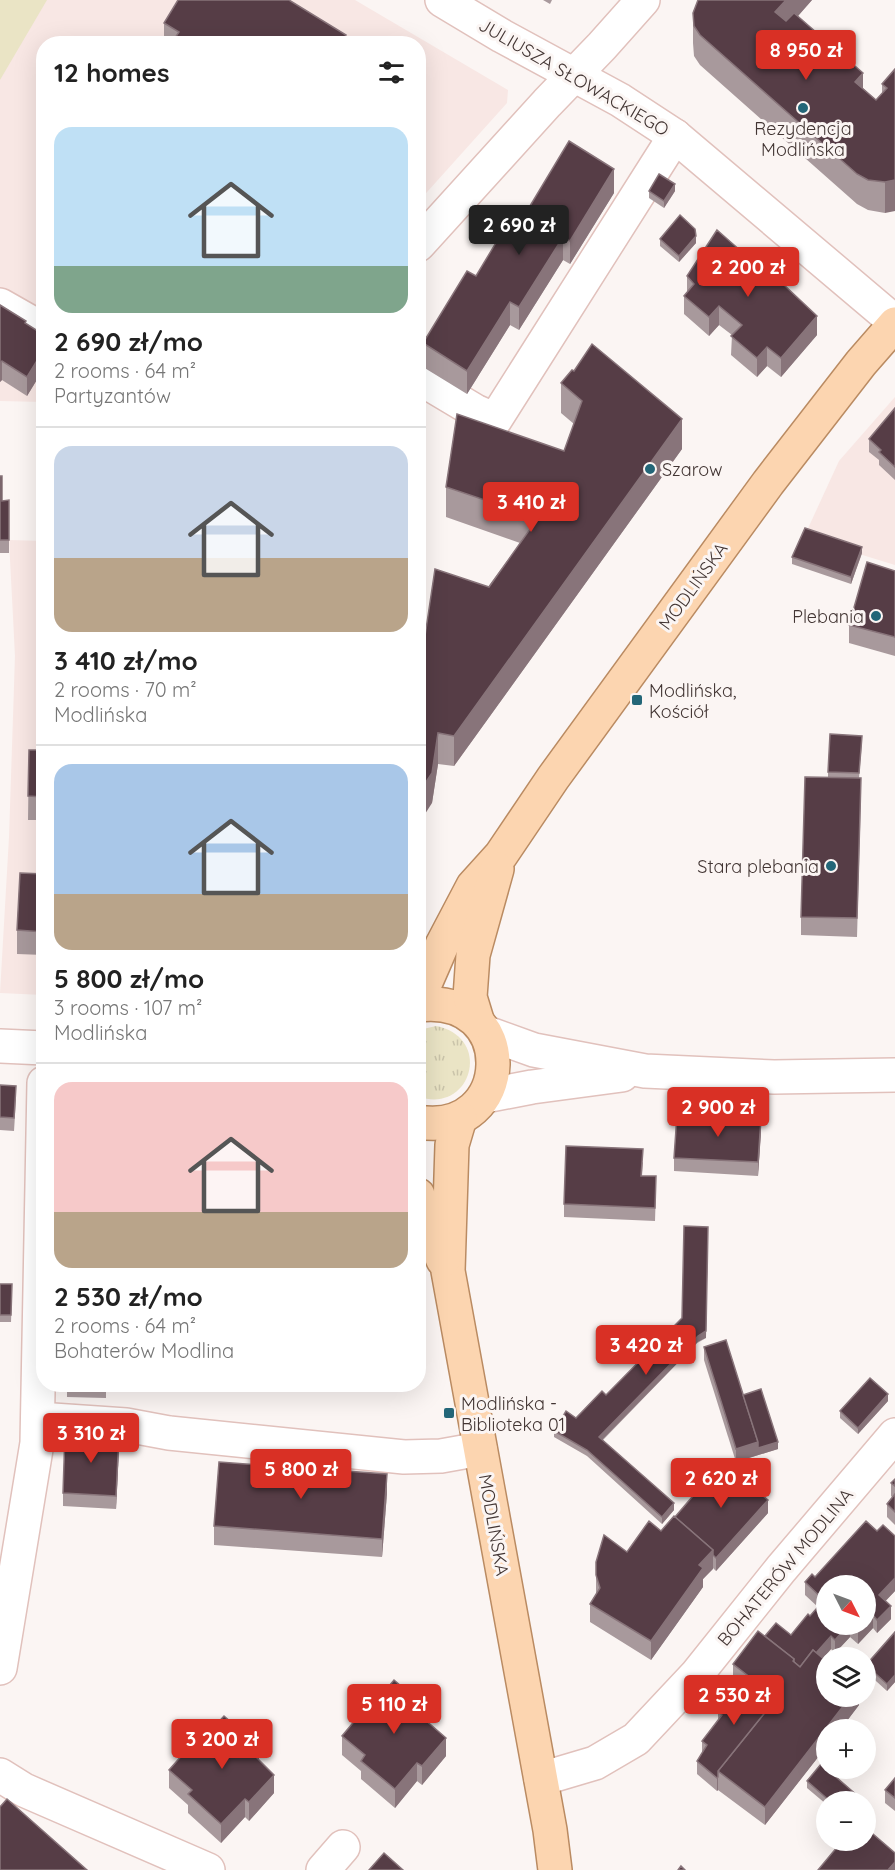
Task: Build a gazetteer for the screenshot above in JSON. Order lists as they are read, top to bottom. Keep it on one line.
{"streets":{"main road":["MODLIŃSKA"],"street":["JULIUSZA SŁOWACKIEGO","BOHATERÓW MODLINA"]},"crossings":[["JULIUSZA SŁOWACKIEGO","MODLIŃSKA"],["MODLIŃSKA","BOHATERÓW MODLINA"]],"places":{"other":["Rezydencja Modlińska","Szarow","Plebania","Stara plebania"],"transit":["Modlińska, Kościół","Modlińska - Biblioteka 01"]},"north":"bottom right","page":{"price":["8 950 zł","2 690 zł","2 200 zł","3 410 zł","2 900 zł","3 420 zł","3 310 zł","5 800 zł","2 620 zł","2 530 zł","5 110 zł","3 200 zł"],"heading":"12 homes","list":[{"name":"2 690 zł/mo","note":"2 rooms · 64 m² · Partyzantów"},{"name":"3 410 zł/mo","note":"2 rooms · 70 m² · Modlińska"},{"name":"5 800 zł/mo","note":"3 rooms · 107 m² · Modlińska"},{"name":"2 530 zł/mo","note":"2 rooms · 64 m² · Bohaterów Modlina"}],"map_buttons":["+","−"]}}
